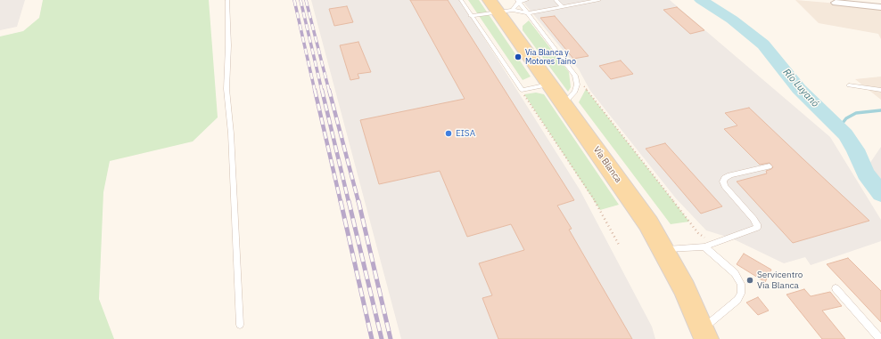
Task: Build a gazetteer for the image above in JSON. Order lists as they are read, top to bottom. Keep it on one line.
{"streets":{"main road":["Vía Blanca"]},"water":["Río Luyanó"],"places":["Via Blanca y Motores Taino","EISA","Servicentro Via Blanca"]}
